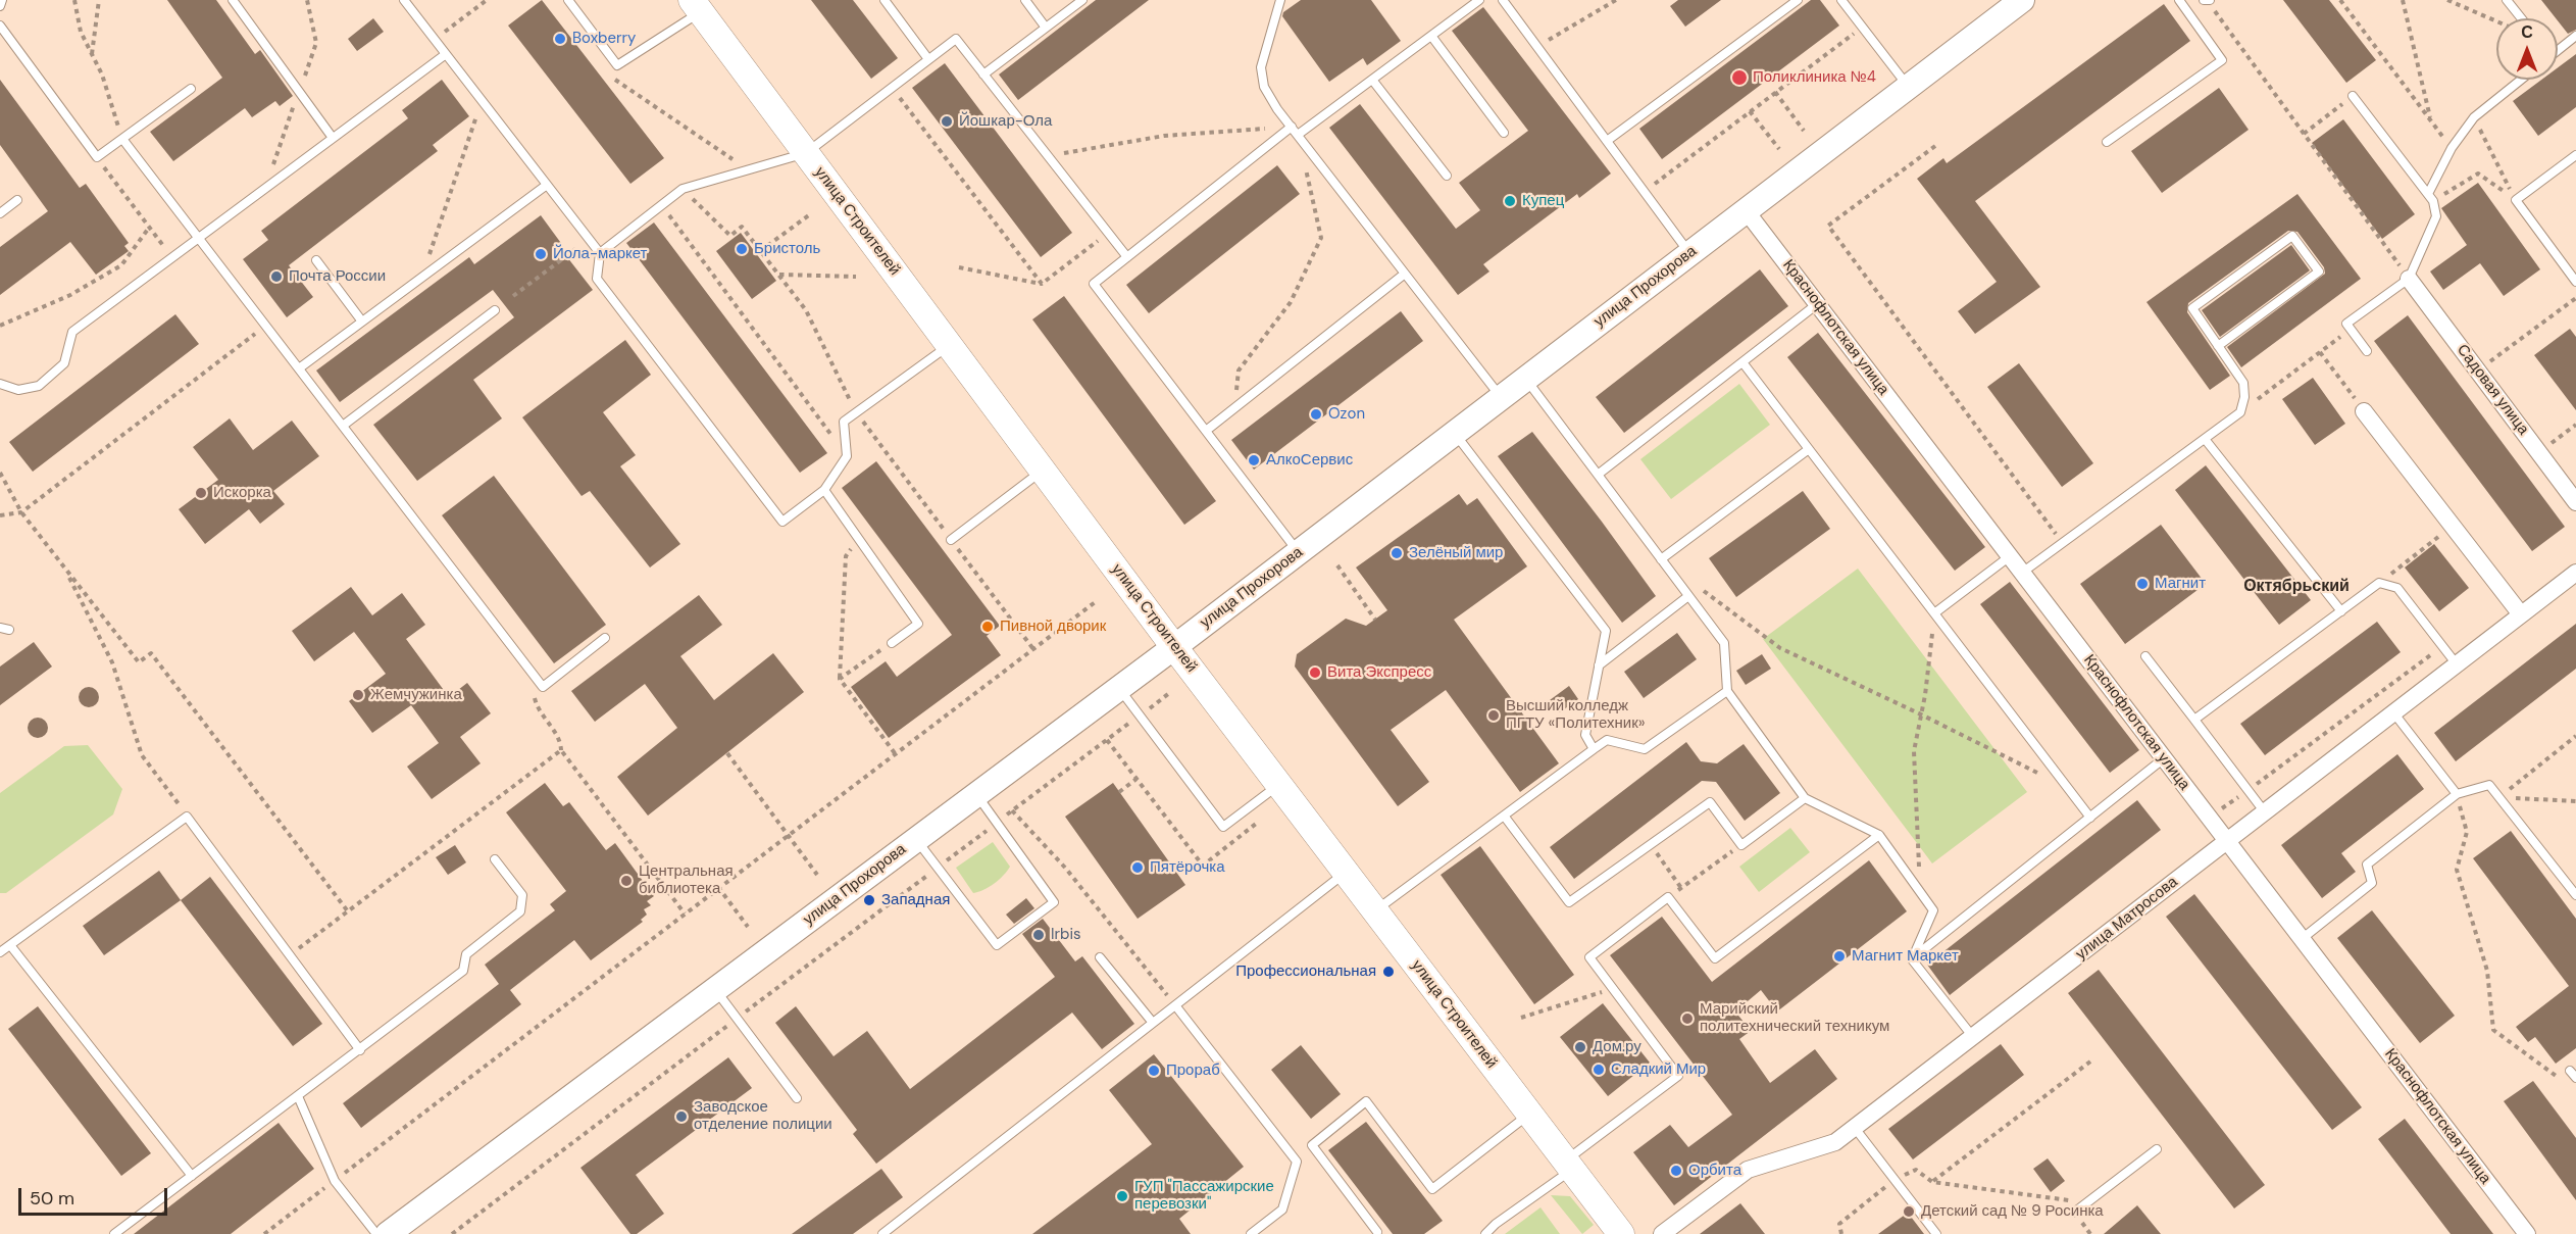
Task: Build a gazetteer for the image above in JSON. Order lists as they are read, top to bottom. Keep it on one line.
{"streets":{"main road":["улица Строителей"],"street":["улица Прохорова","Краснофлотская улица","Садовая улица","улица Матросова"]},"crossings":[["улица Строителей","улица Прохорова"],["улица Прохорова","Краснофлотская улица"],["Краснофлотская улица","улица Матросова"]],"districts":["Октябрьский"],"places":["Boxberry","Поликлиника №4","Йошкар-Ола","Купец","Бристоль","Йола-маркет","Почта России","Ozon","АлкоСервис","Искорка","Зелёный мир","Магнит","Пивной дворик","Вита Экспресс","Жемчужинка","Высший колледж ПГТУ «Политехник»","Пятёрочка","Центральная библиотека","Западная","Irbis","Магнит Маркет","Профессиональная","Марийский политехнический техникум","Дом.ру","Сладкий Мир","Прораб","Заводское отделение полиции","Орбита","ГУП \"Пассажирские перевозки\"","Детский сад № 9 Росинка"],"scale_bar":"50 m","north":"top"}
